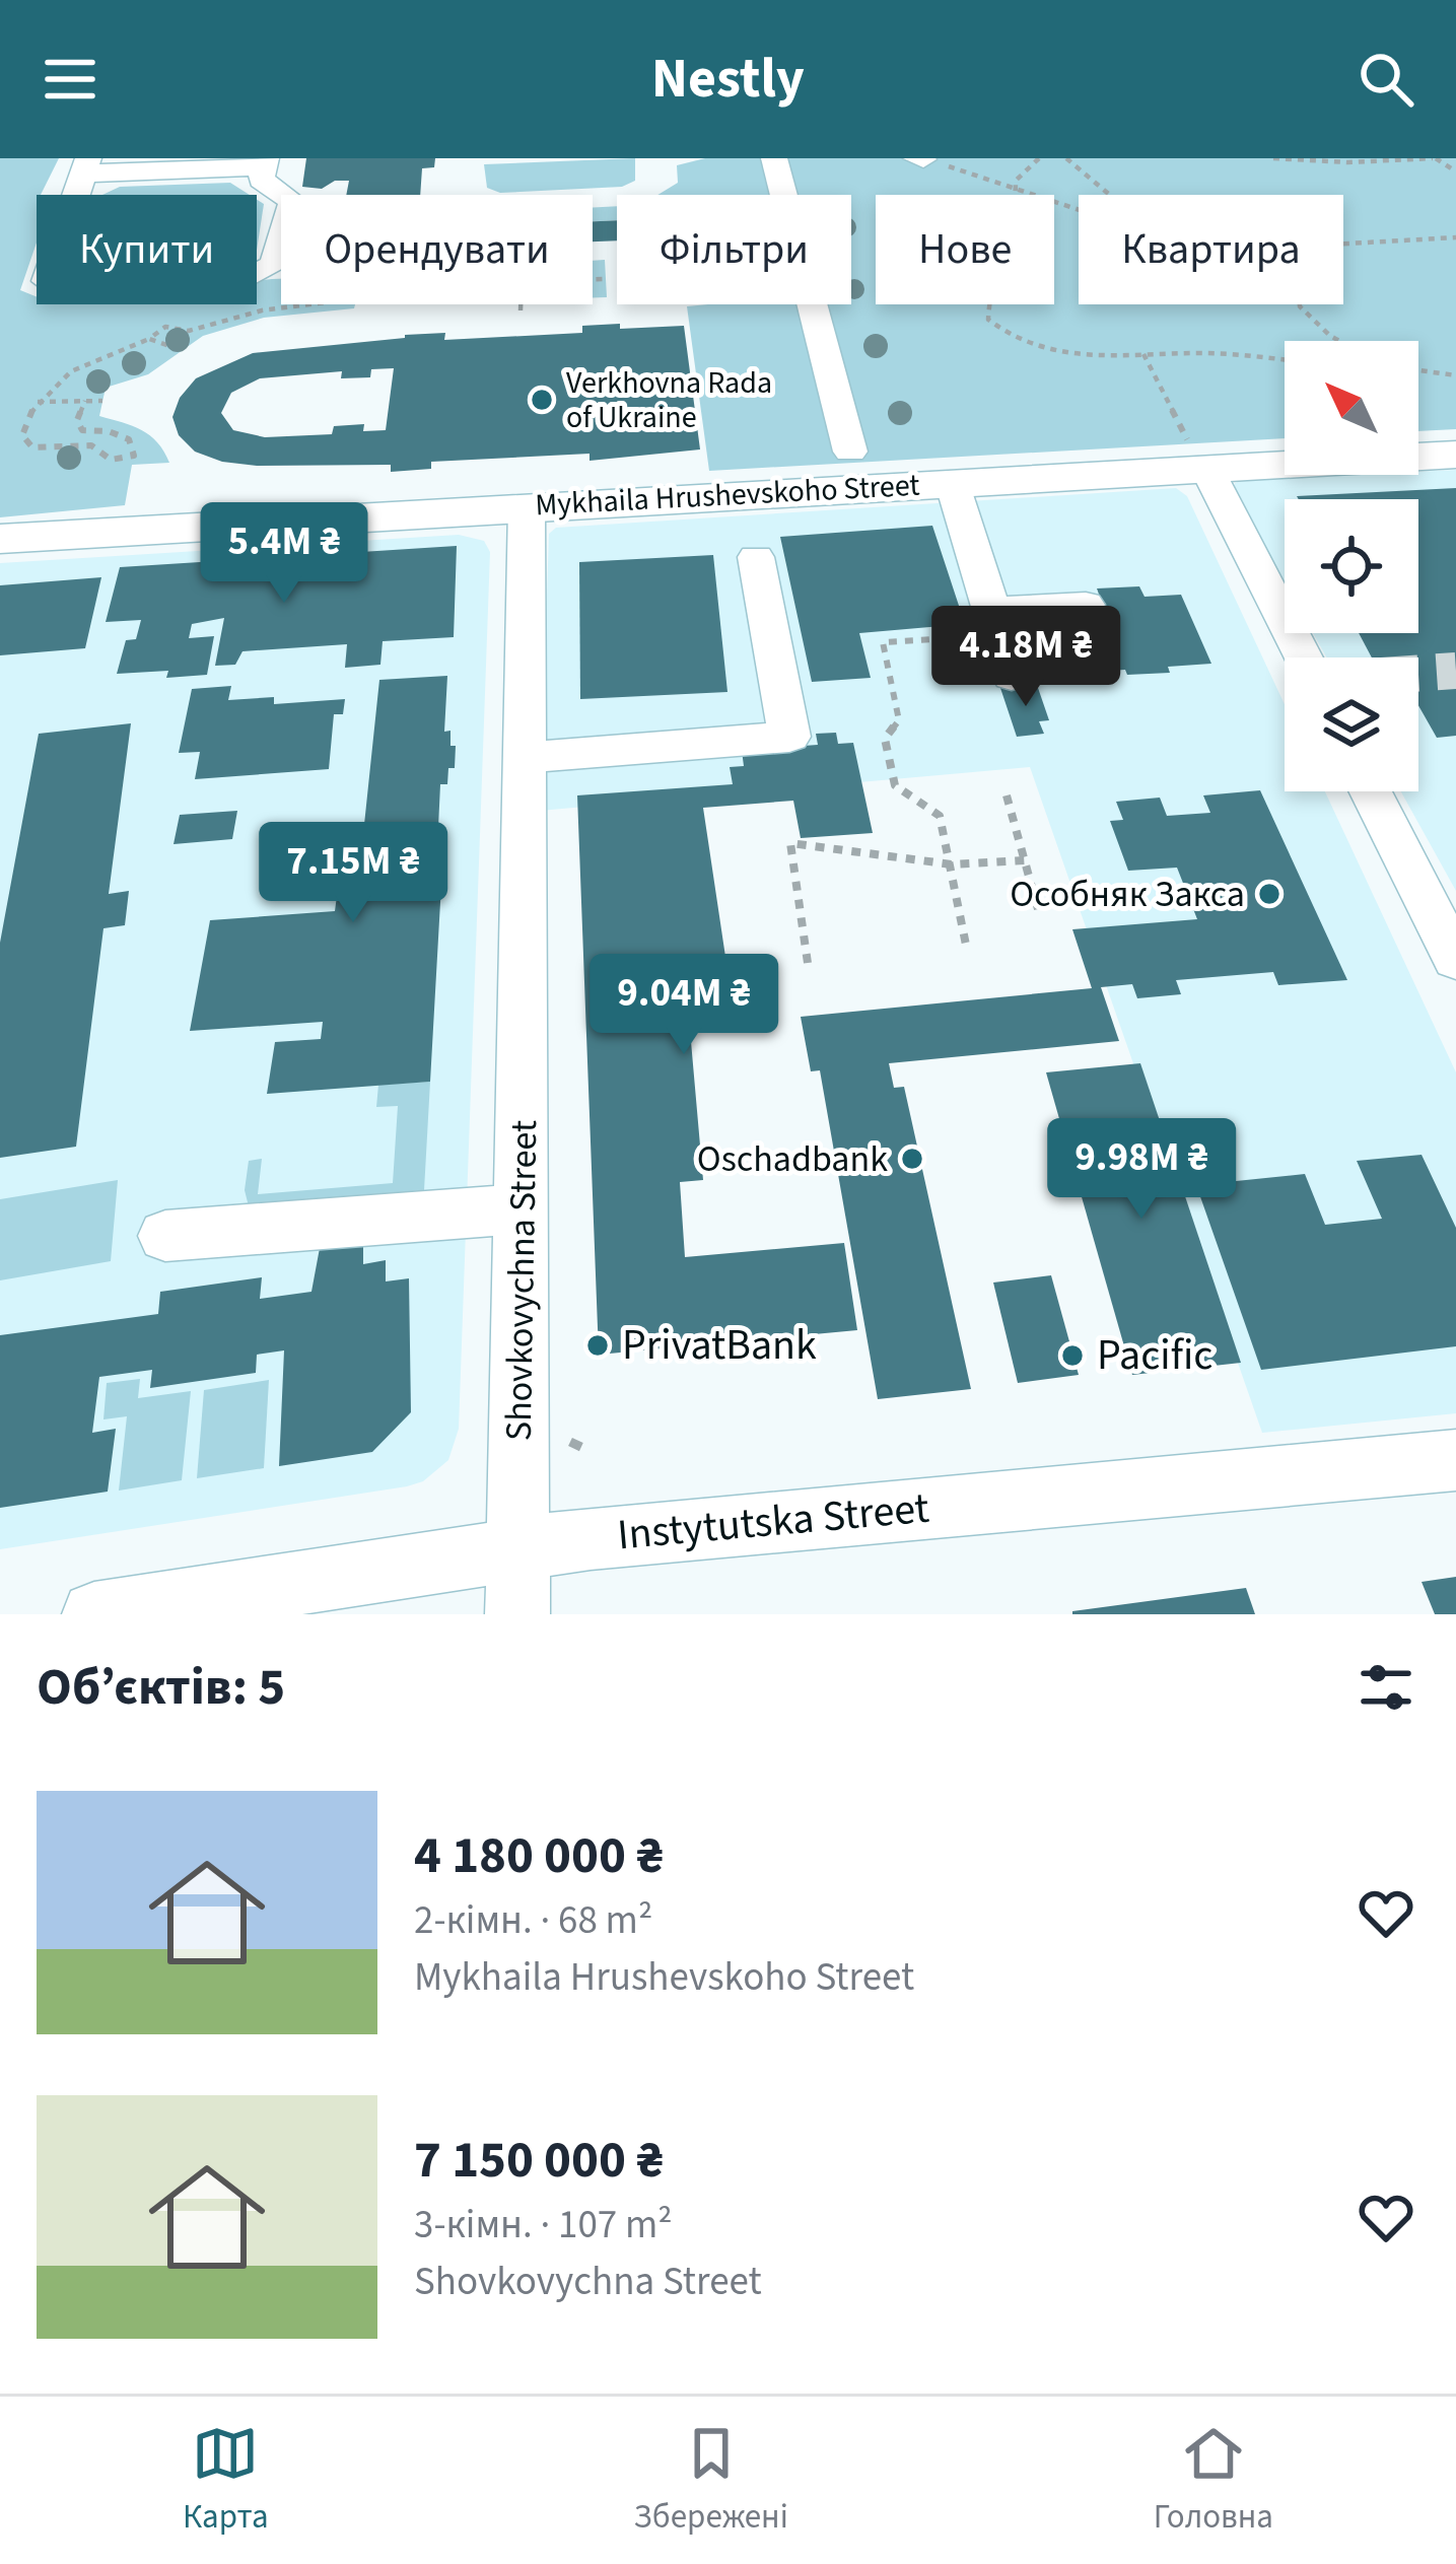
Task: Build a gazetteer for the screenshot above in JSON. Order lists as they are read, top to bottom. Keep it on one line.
{"streets":{"main road":["Mykhaila Hrushevskoho Street"],"street":["Shovkovychna Street","Instytutska Street"]},"crossings":[["Mykhaila Hrushevskoho Street","Shovkovychna Street"],["Shovkovychna Street","Instytutska Street"]],"places":["Verkhovna Rada of Ukraine","Особняк Закса","Oschadbank","PrivatBank","Pacific"],"north":"top left","page":{"header":"Nestly","chip":["Купити","Орендувати","Фільтри","Нове","Квартира"],"price":["5.4M ₴","4.18M ₴","7.15M ₴","9.04M ₴","9.98M ₴"],"heading":"Об’єктів: 5","list":[{"name":"4 180 000 ₴","note":"2-кімн. · 68 m² · Mykhaila Hrushevskoho Street"},{"name":"7 150 000 ₴","note":"3-кімн. · 107 m² · Shovkovychna Street"}],"tabs":["Карта","Збережені","Головна"]}}
